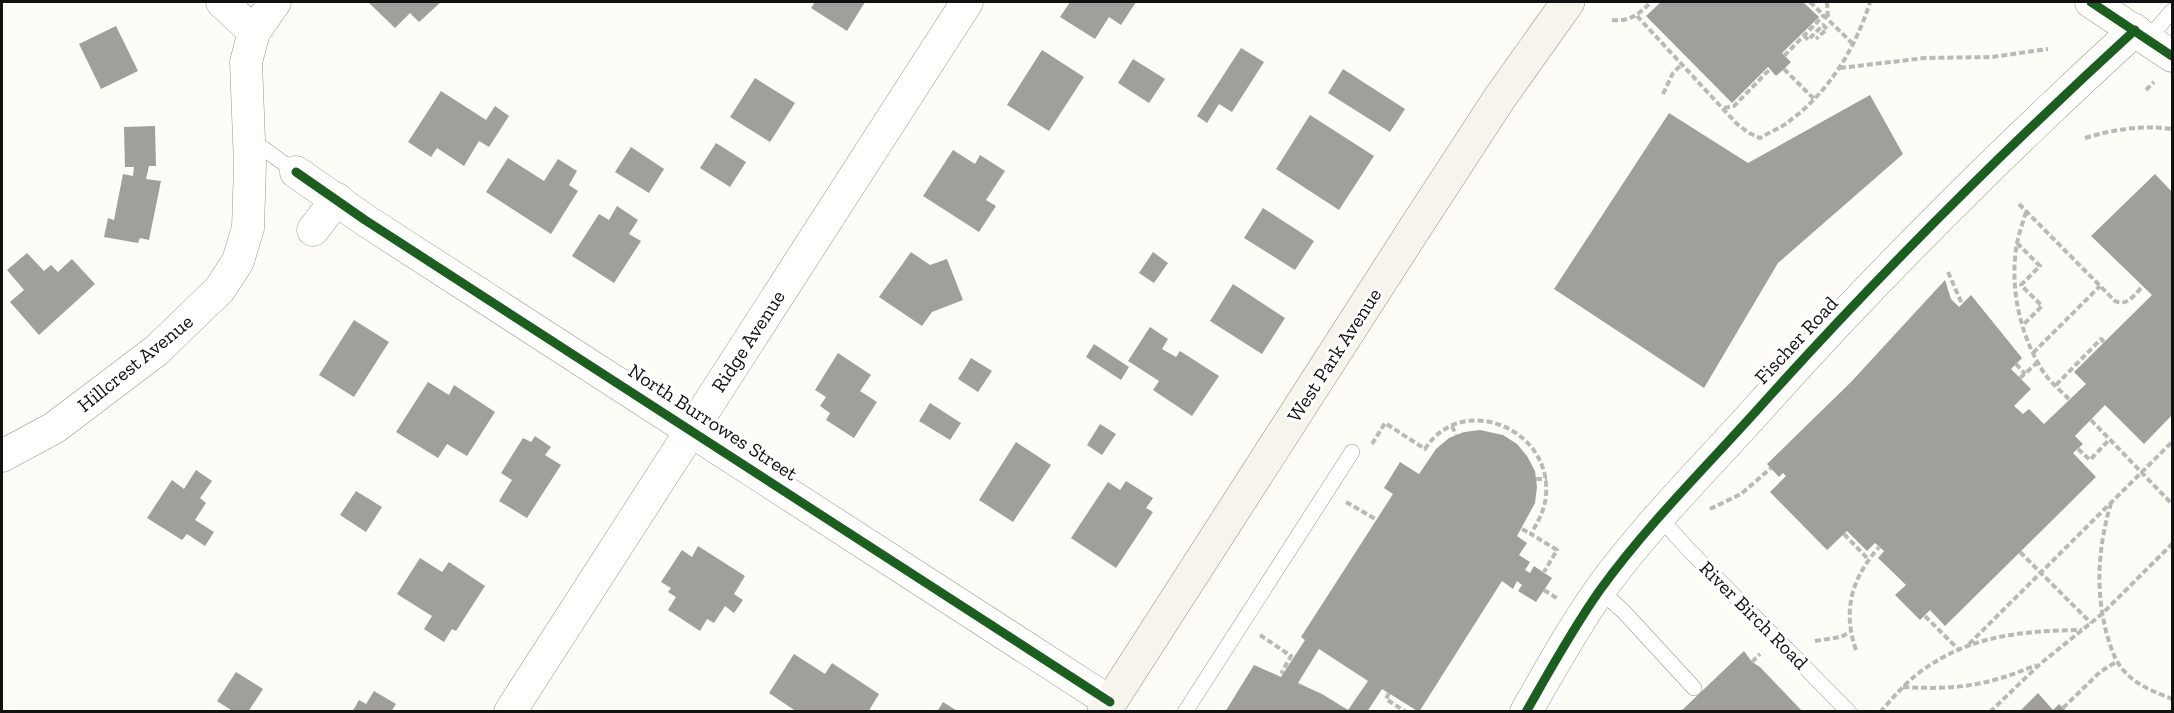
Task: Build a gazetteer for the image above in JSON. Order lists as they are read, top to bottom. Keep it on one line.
{"streets":{"main road":["West Park Avenue"],"street":["Fischer Road","Ridge Avenue","Hillcrest Avenue","North Burrowes Street"],"lane":["River Birch Road"]},"crossings":[["Fischer Road","River Birch Road"],["Ridge Avenue","North Burrowes Street"],["West Park Avenue","North Burrowes Street"]]}
